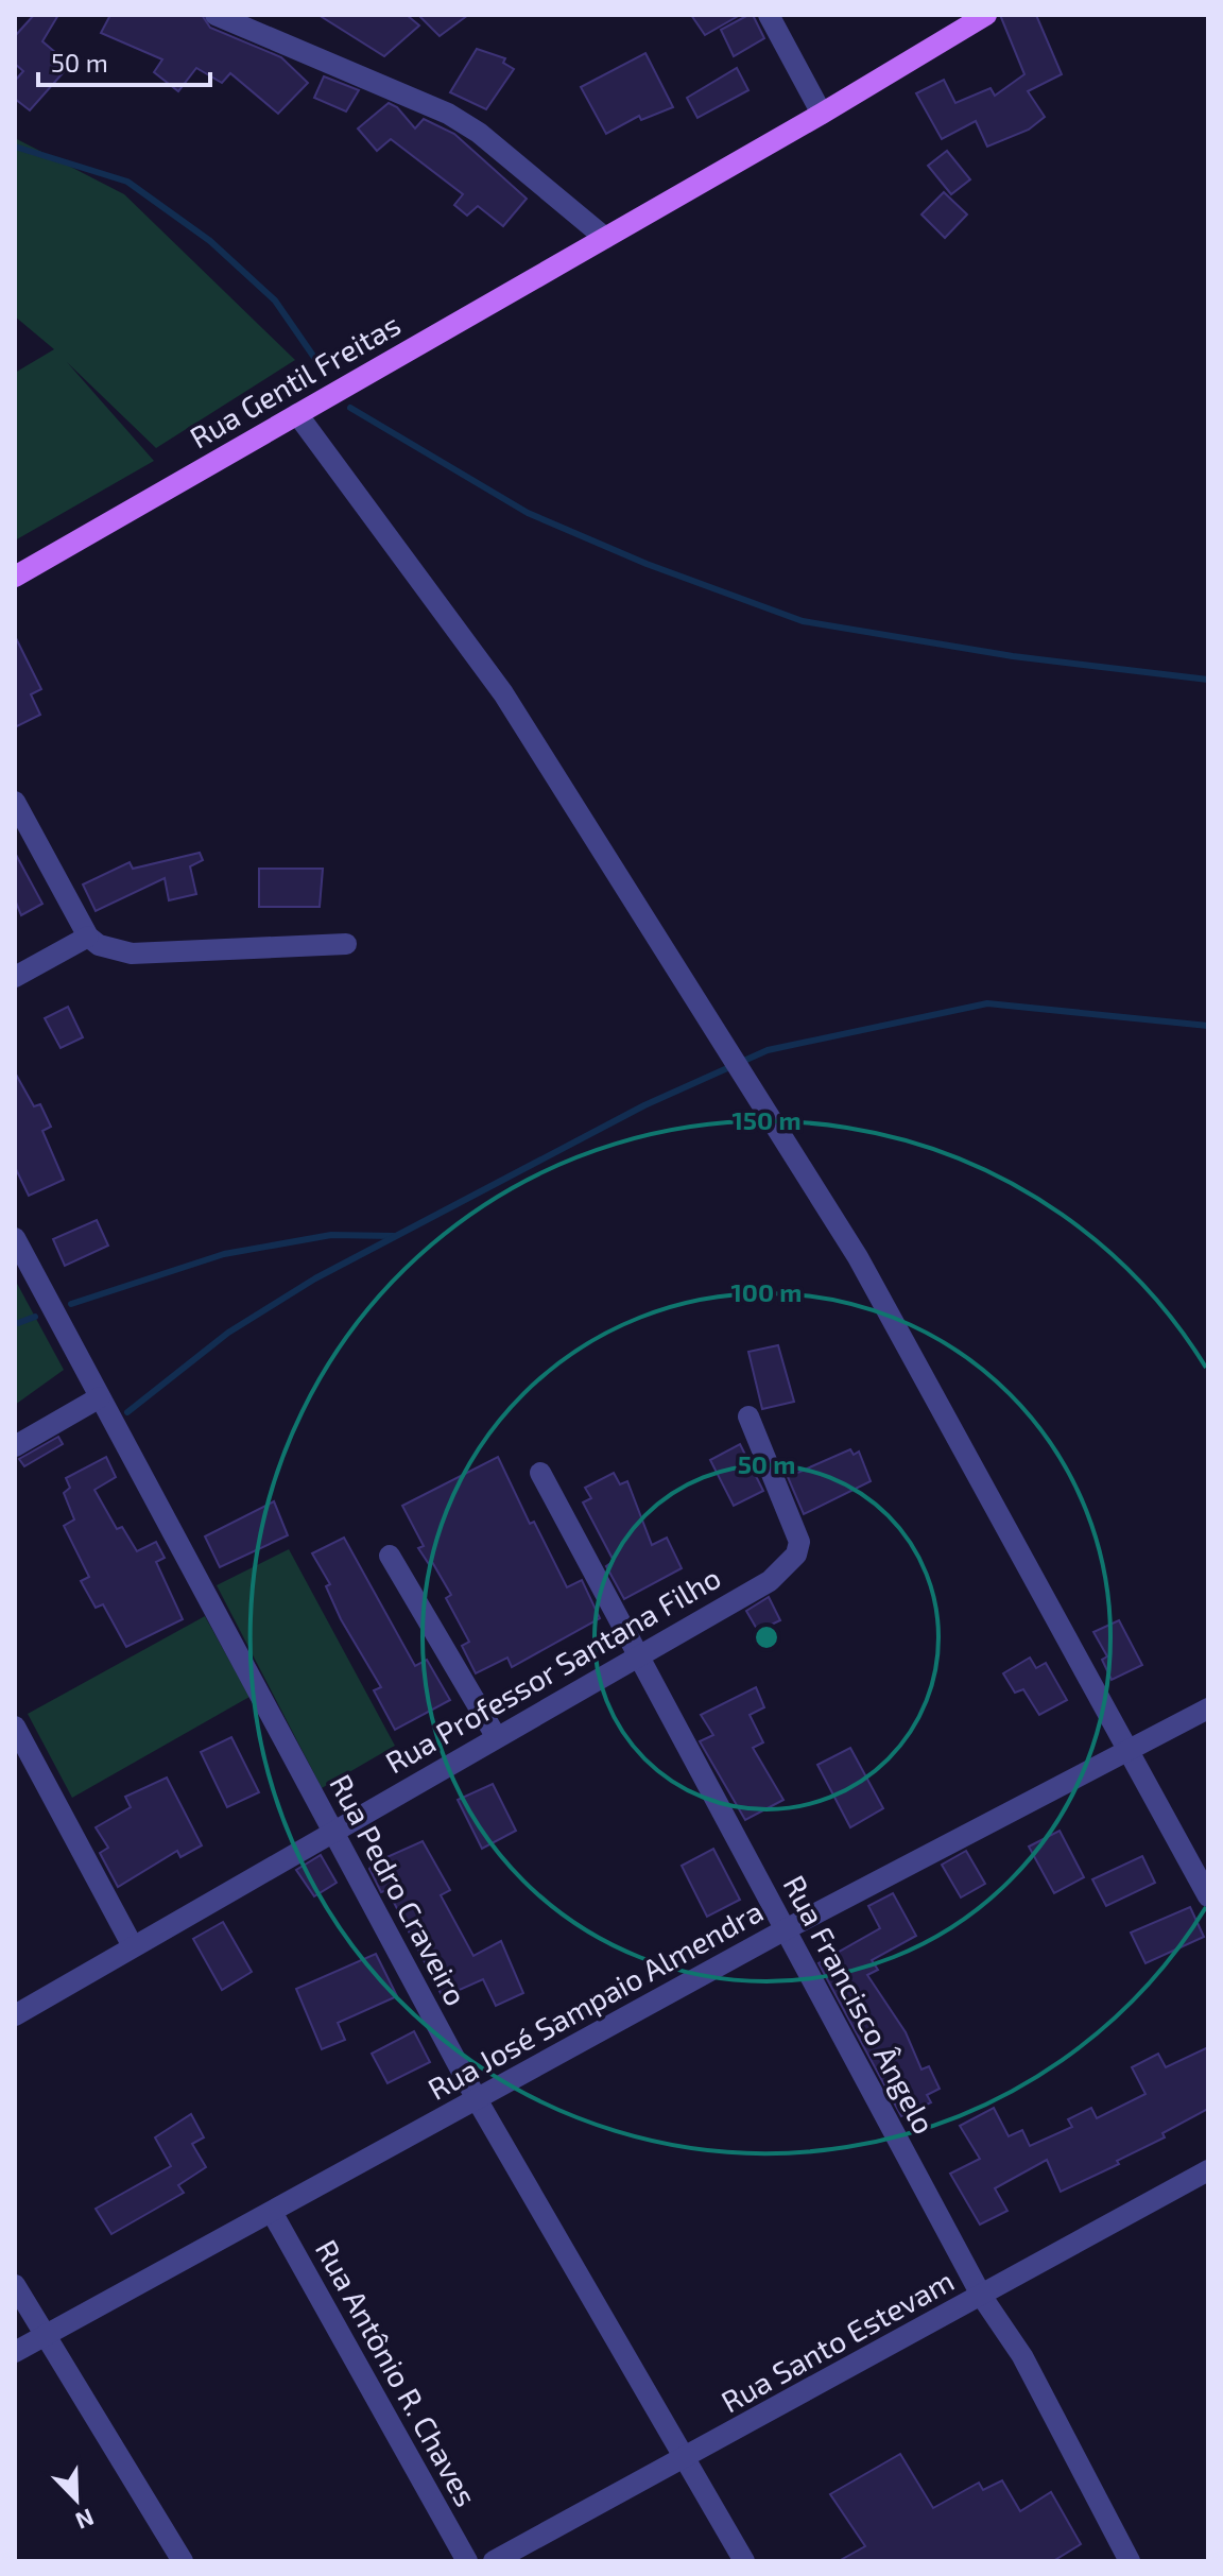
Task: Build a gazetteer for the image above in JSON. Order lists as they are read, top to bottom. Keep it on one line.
{"streets":{"main road":["Rua Gentil Freitas"],"street":["Rua Professor Santana Filho","Rua Pedro Craveiro","Rua José Sampaio Almendra","Rua Francisco Ângelo","Rua Santo Estevam","Rua Antônio R. Chaves"]},"crossings":[["Rua Professor Santana Filho","Rua Pedro Craveiro"],["Rua Professor Santana Filho","Rua Francisco Ângelo"],["Rua Pedro Craveiro","Rua José Sampaio Almendra"],["Rua Pedro Craveiro","Rua Santo Estevam"],["Rua José Sampaio Almendra","Rua Francisco Ângelo"],["Rua José Sampaio Almendra","Rua Antônio R. Chaves"],["Rua Francisco Ângelo","Rua Santo Estevam"]],"scale_bar":"50 m","north":"bottom right","rings":["150 m","100 m","50 m"]}
